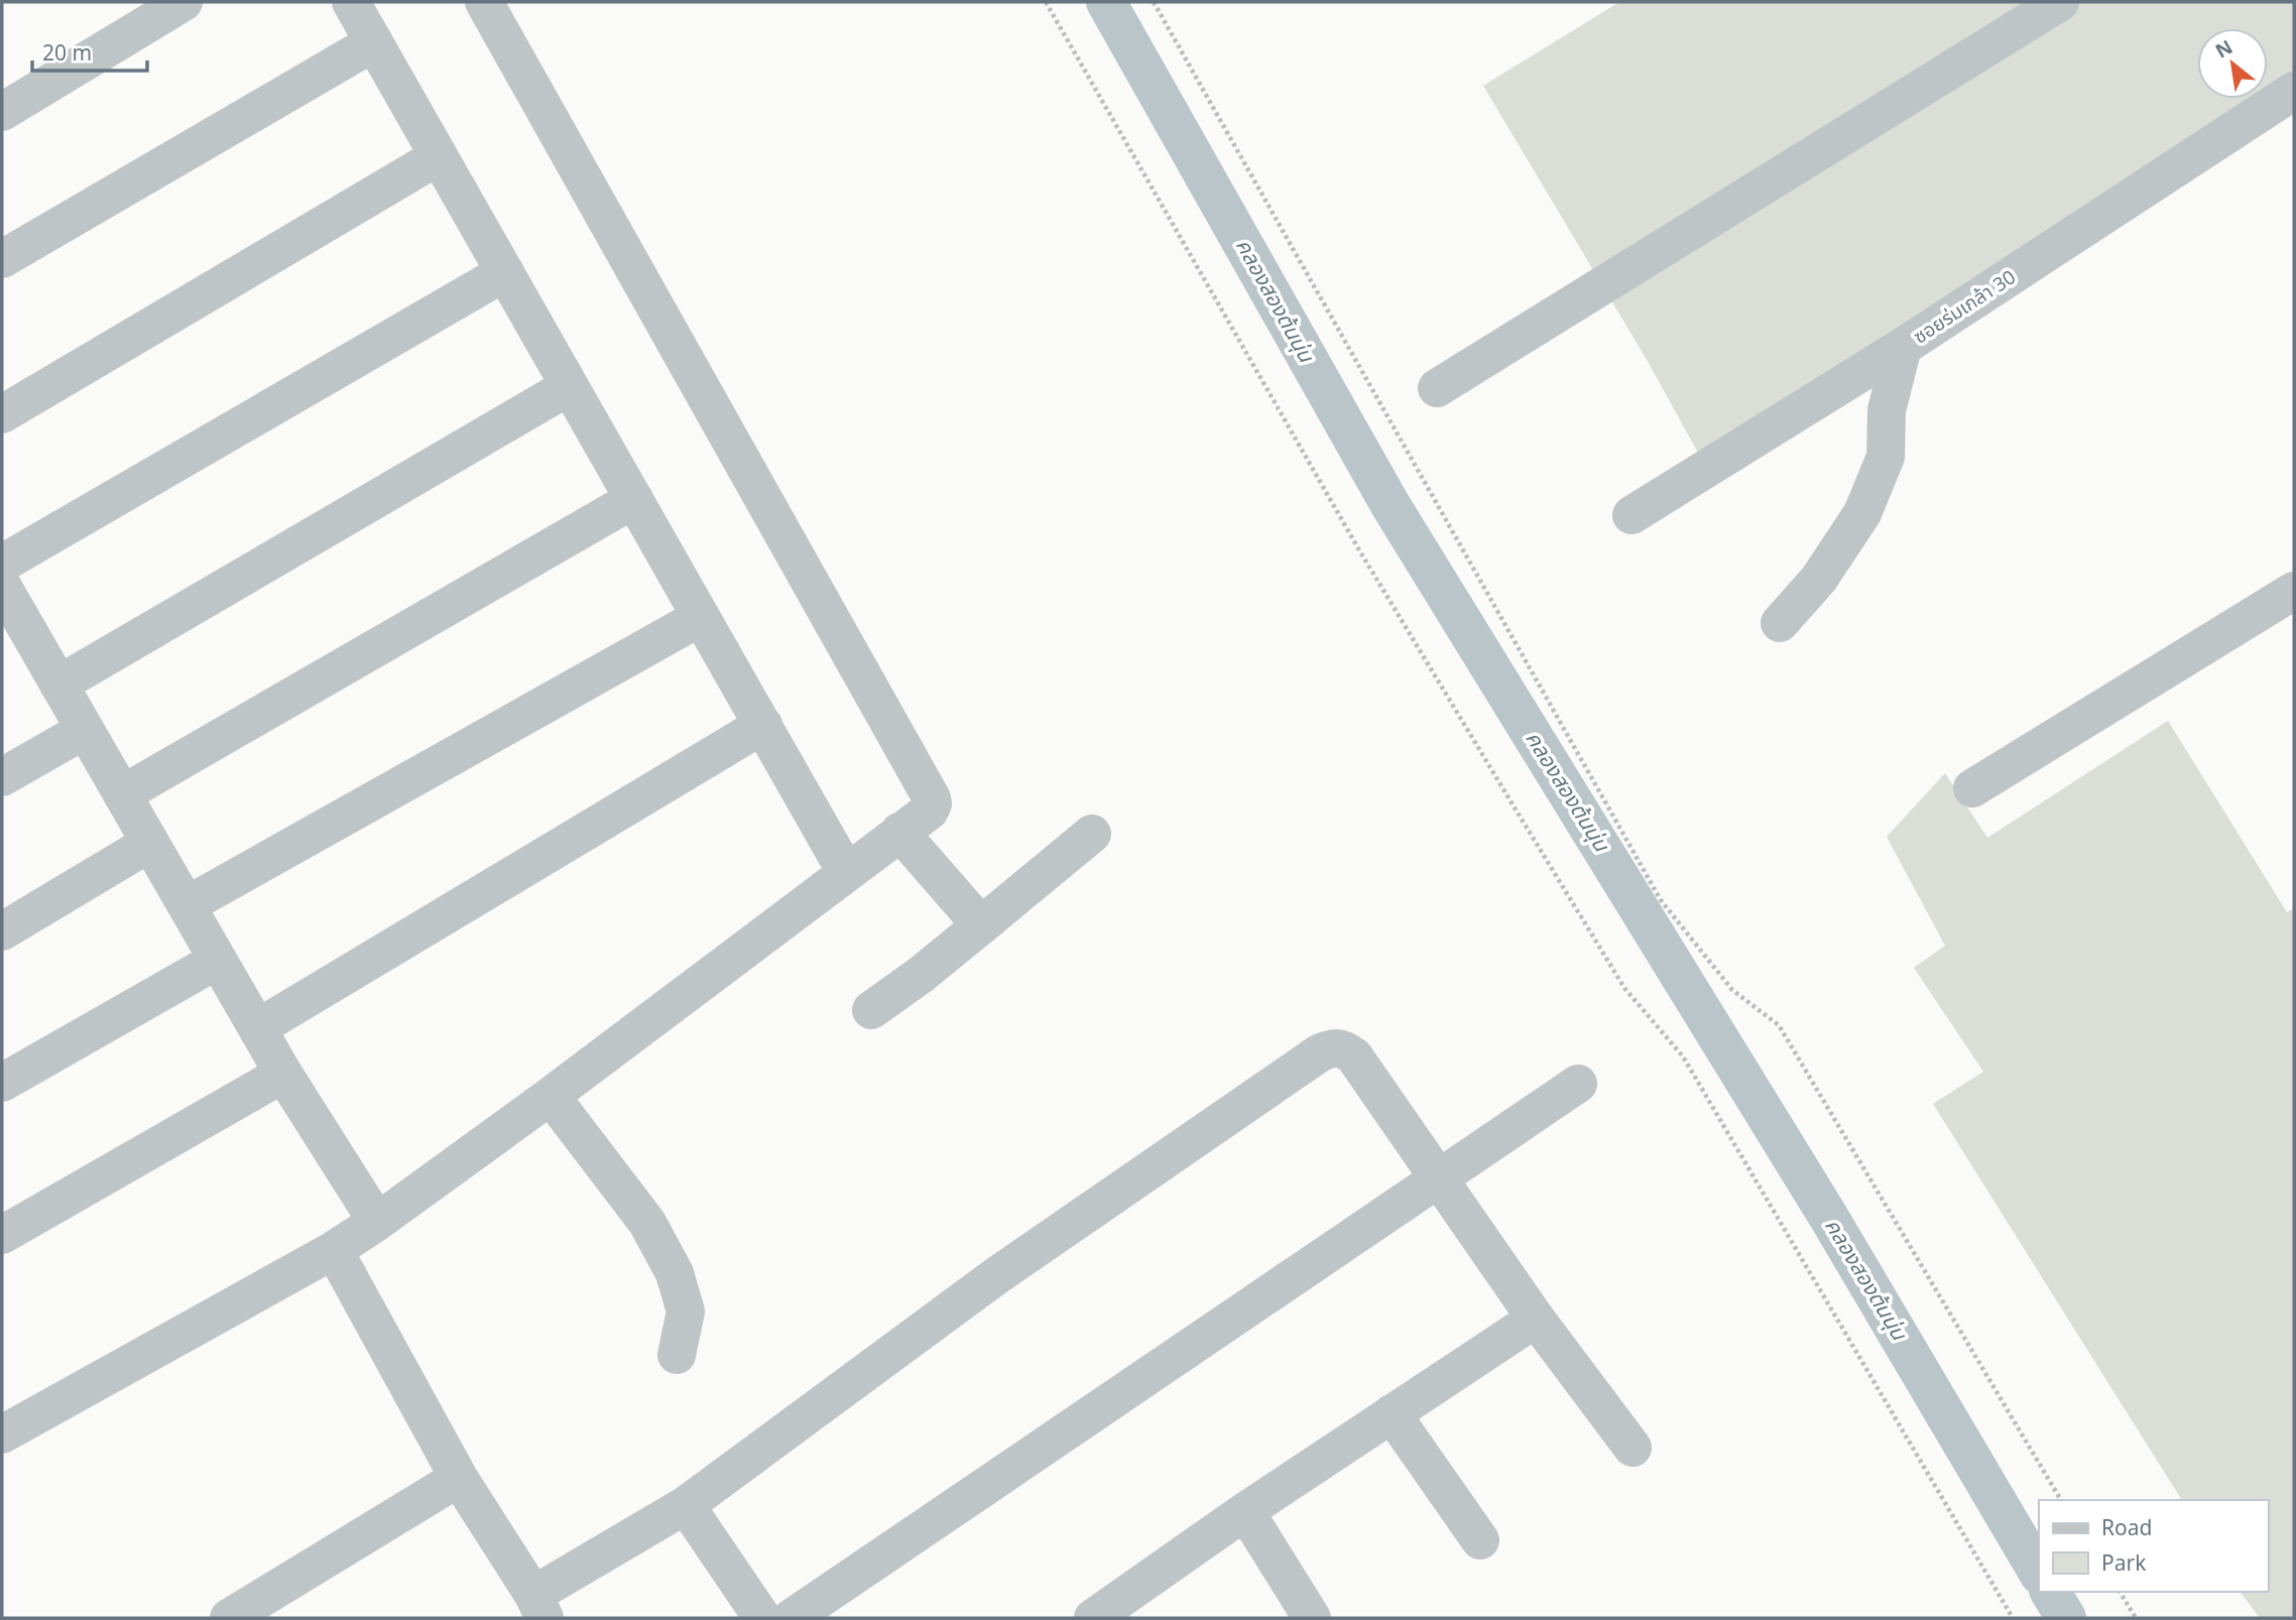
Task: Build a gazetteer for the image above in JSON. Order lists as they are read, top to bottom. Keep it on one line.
{"streets":{"street":["ซอยร่มเกล้า 30"]},"water":["คลองสองต้นนุ่น"],"legend":["Road","Park"],"scale_bar":"20 m","north":"top left"}
